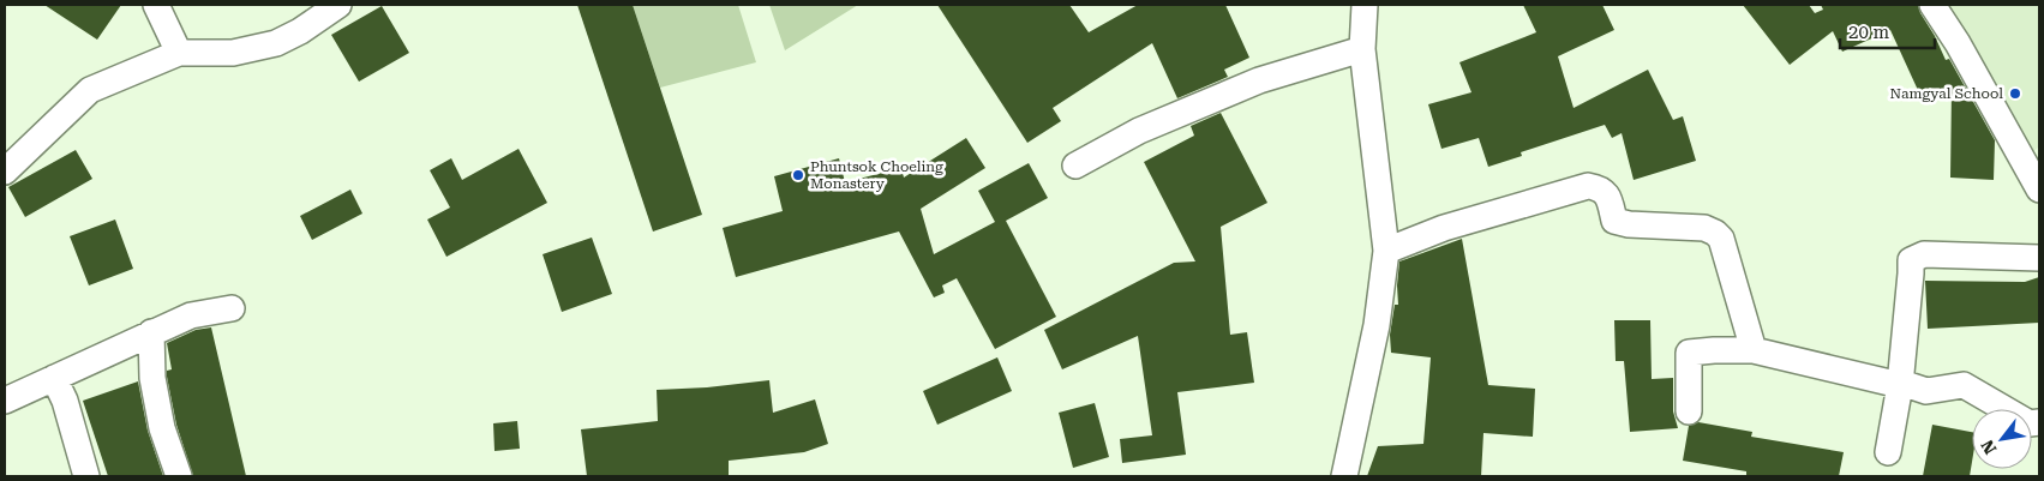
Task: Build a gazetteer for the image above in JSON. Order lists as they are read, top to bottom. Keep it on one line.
{"places":["Namgyal School","Phuntsok Choeling Monastery"],"scale_bar":"20 m","north":"bottom left"}
